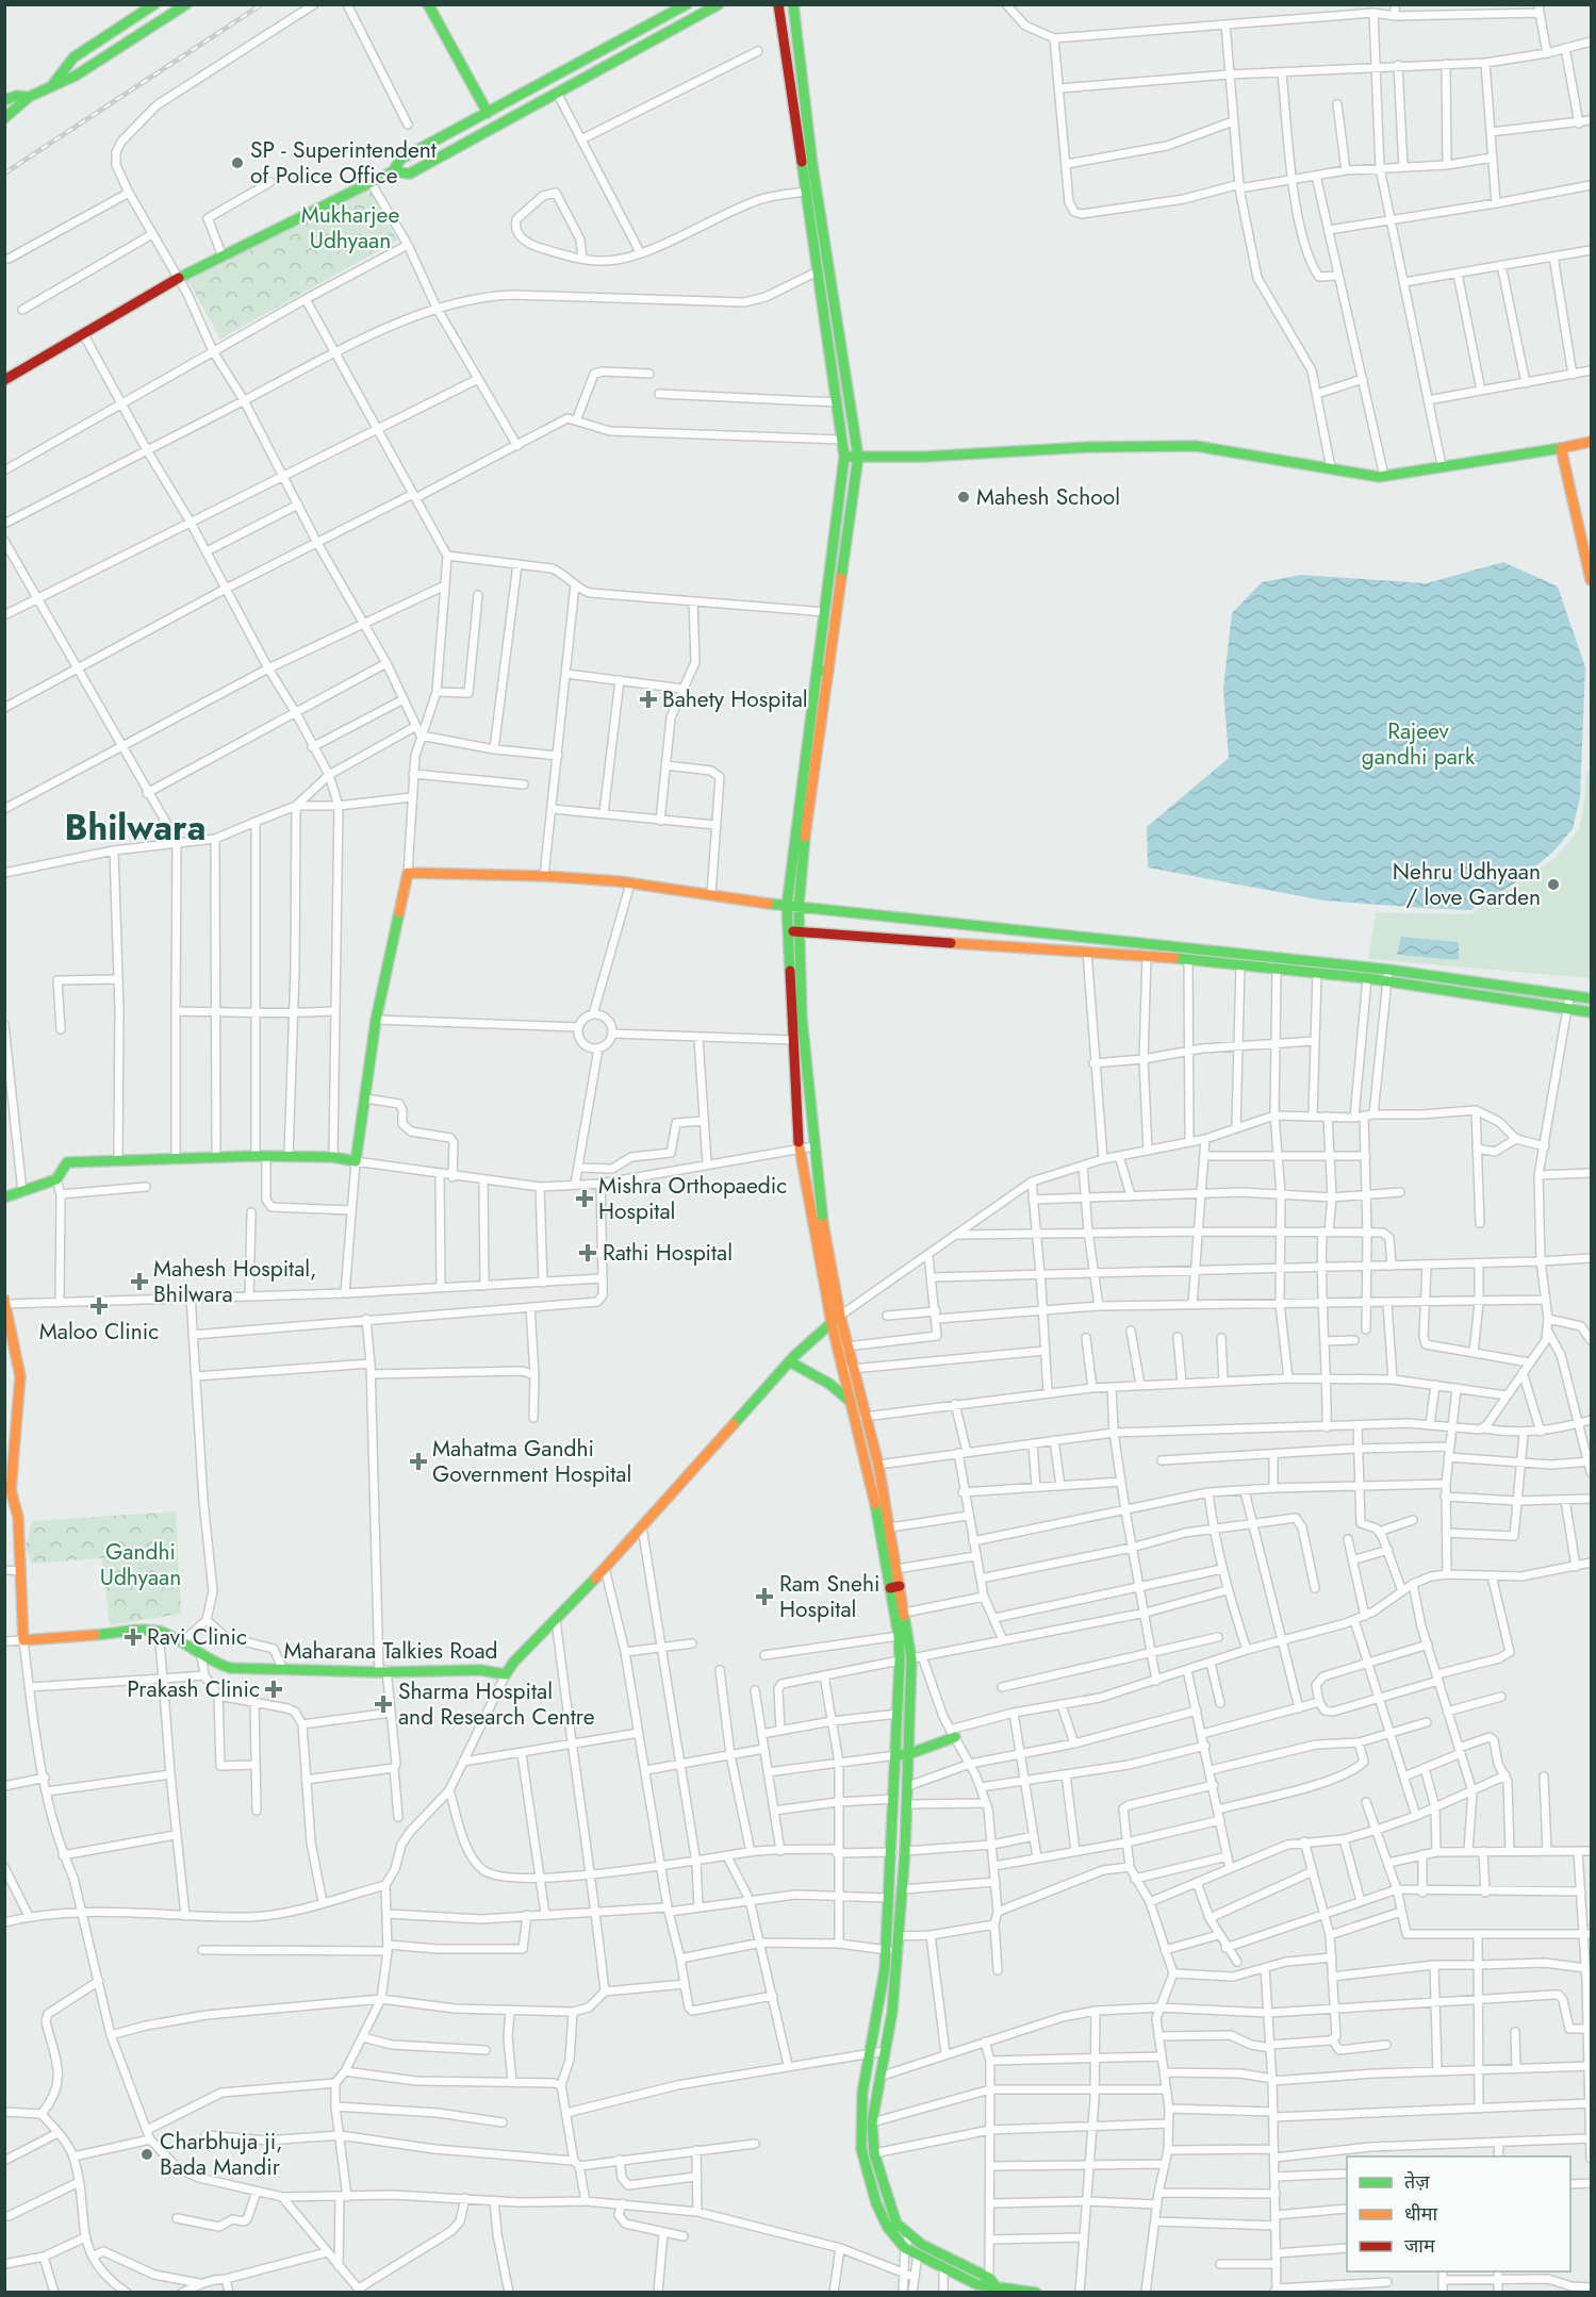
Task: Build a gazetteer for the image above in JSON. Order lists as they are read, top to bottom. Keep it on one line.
{"streets":{"main road":["Maharana Talkies Road"]},"districts":["Bhilwara"],"parks":["Mukharjee Udhyaan","Rajeev gandhi park","Gandhi Udhyaan"],"places":{"other":["SP - Superintendent of Police Office","Mahesh School","Nehru Udhyaan / love Garden","Charbhuja ji, Bada Mandir"],"health":["Bahety Hospital","Mishra Orthopaedic Hospital","Rathi Hospital","Mahesh Hospital, Bhilwara","Maloo Clinic","Mahatma Gandhi Government Hospital","Ram Snehi Hospital","Ravi Clinic","Prakash Clinic","Sharma Hospital and Research Centre"]},"legend":["तेज़","धीमा","जाम"]}
